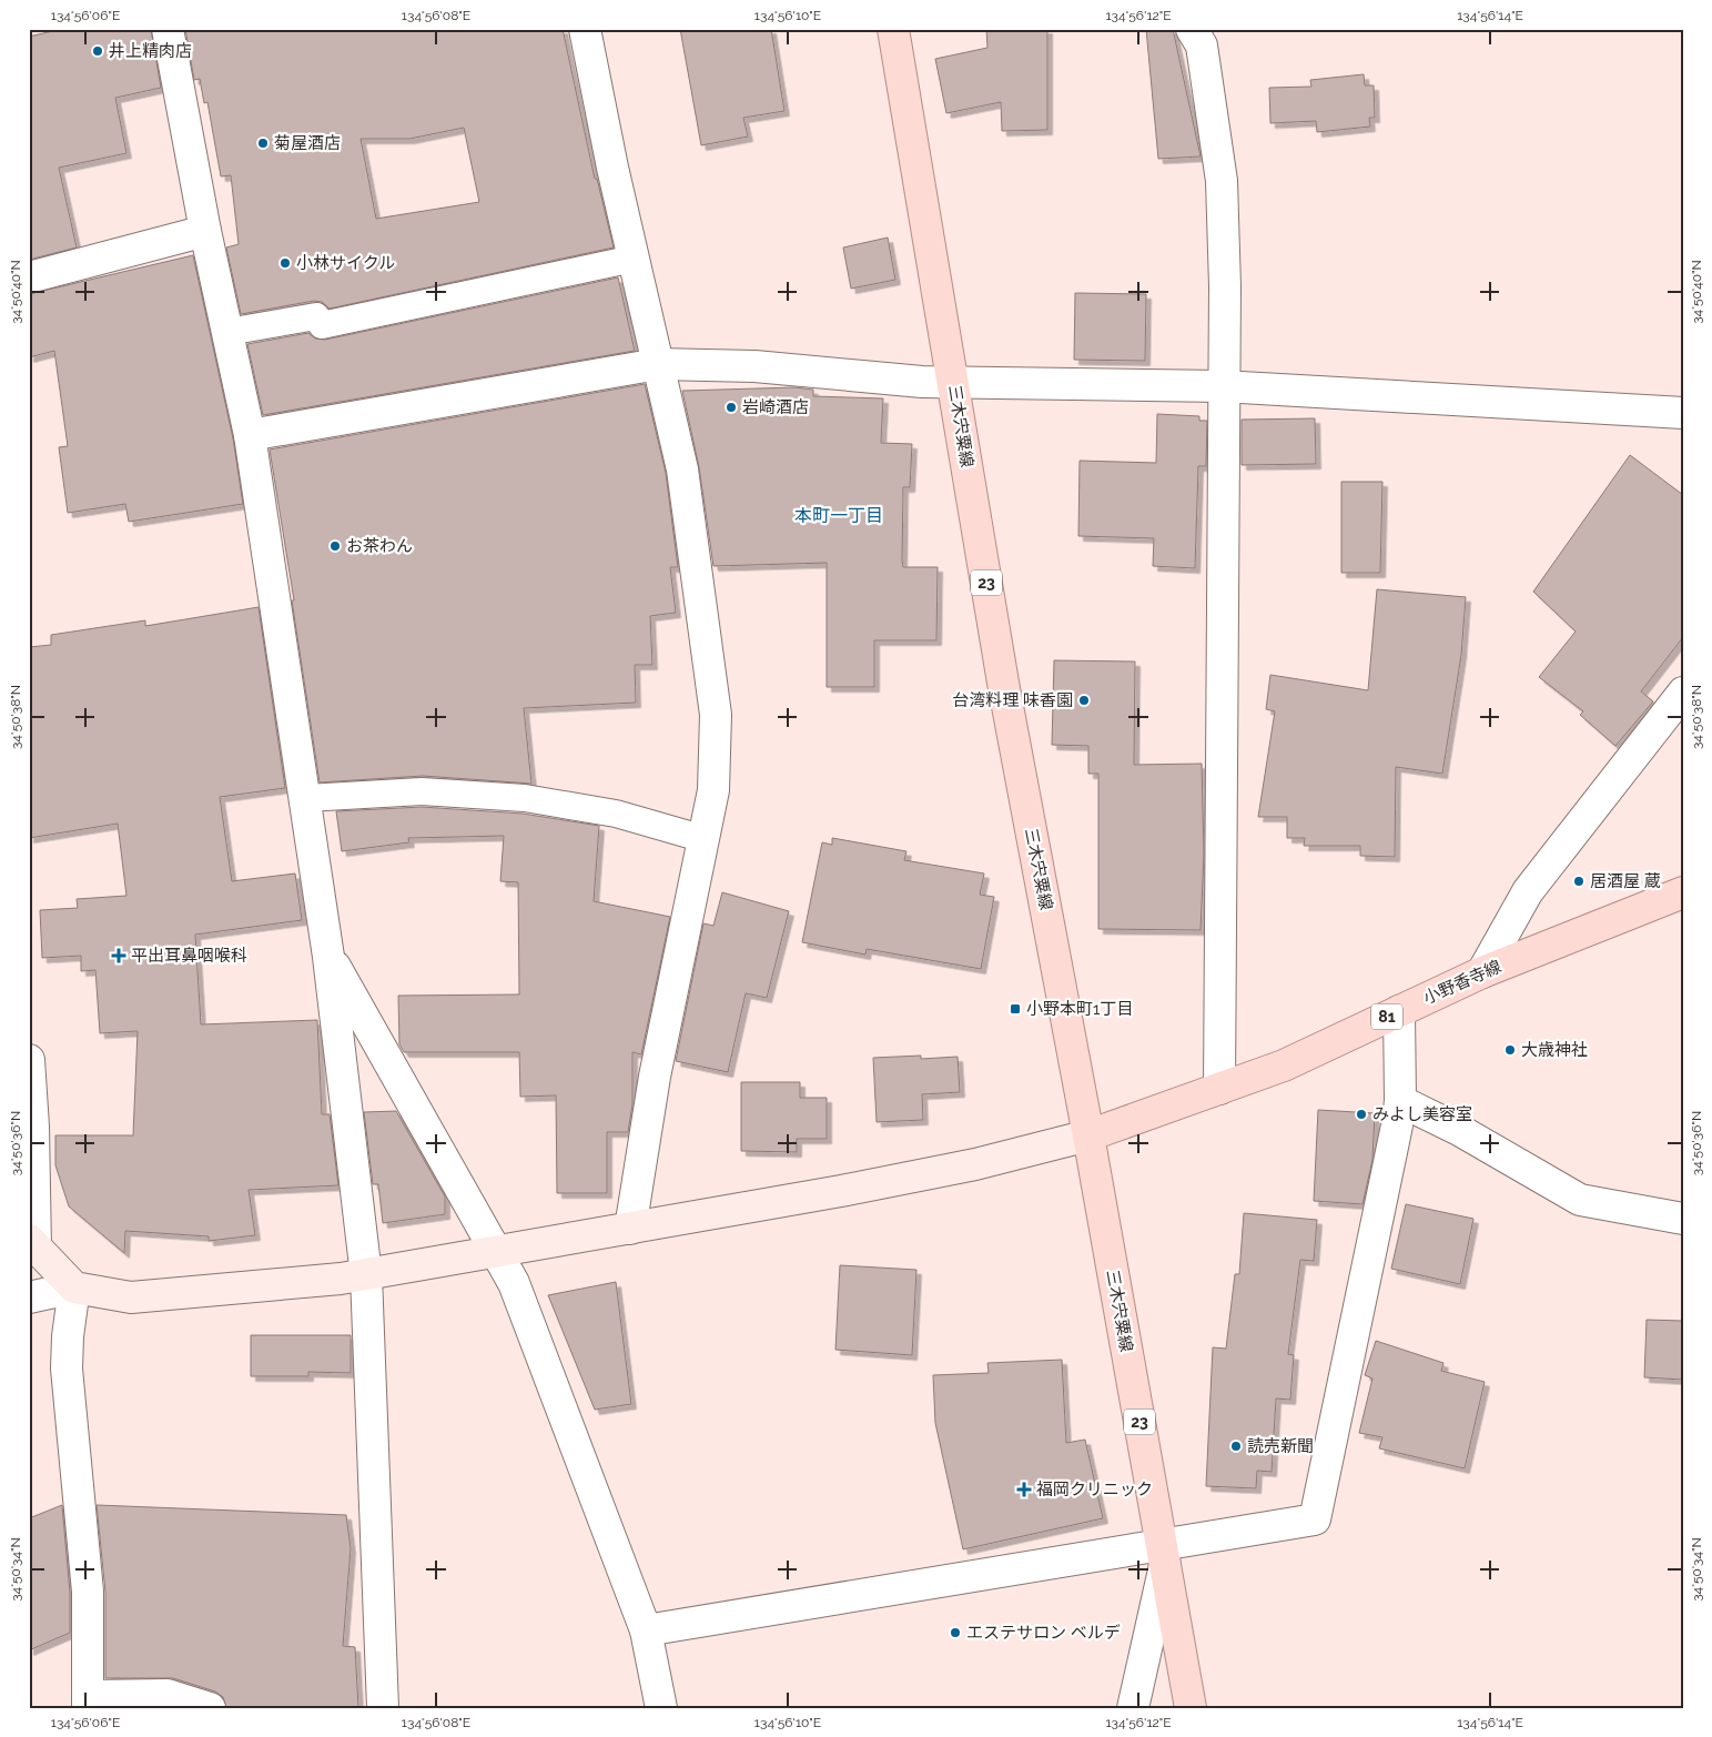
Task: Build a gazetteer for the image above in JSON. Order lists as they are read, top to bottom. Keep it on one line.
{"streets":{"main road":["三木宍粟線","23","小野香寺線","81"]},"crossings":[["三木宍粟線","小野香寺線"]],"districts":["本町一丁目"],"places":{"other":["井上精肉店","菊屋酒店","小林サイクル","岩崎酒店","お茶わん","台湾料理 味香園","居酒屋 蔵","大歳神社","みよし美容室","読売新聞","エステサロン ベルデ"],"health":["平出耳鼻咽喉科","福岡クリニック"],"transit":["小野本町1丁目"]},"coordinates":["134°56'06\"E","134°56'08\"E","134°56'10\"E","134°56'12\"E","134°56'14\"E","34°50'40\"N","34°50'38\"N","34°50'36\"N","34°50'34\"N"]}
